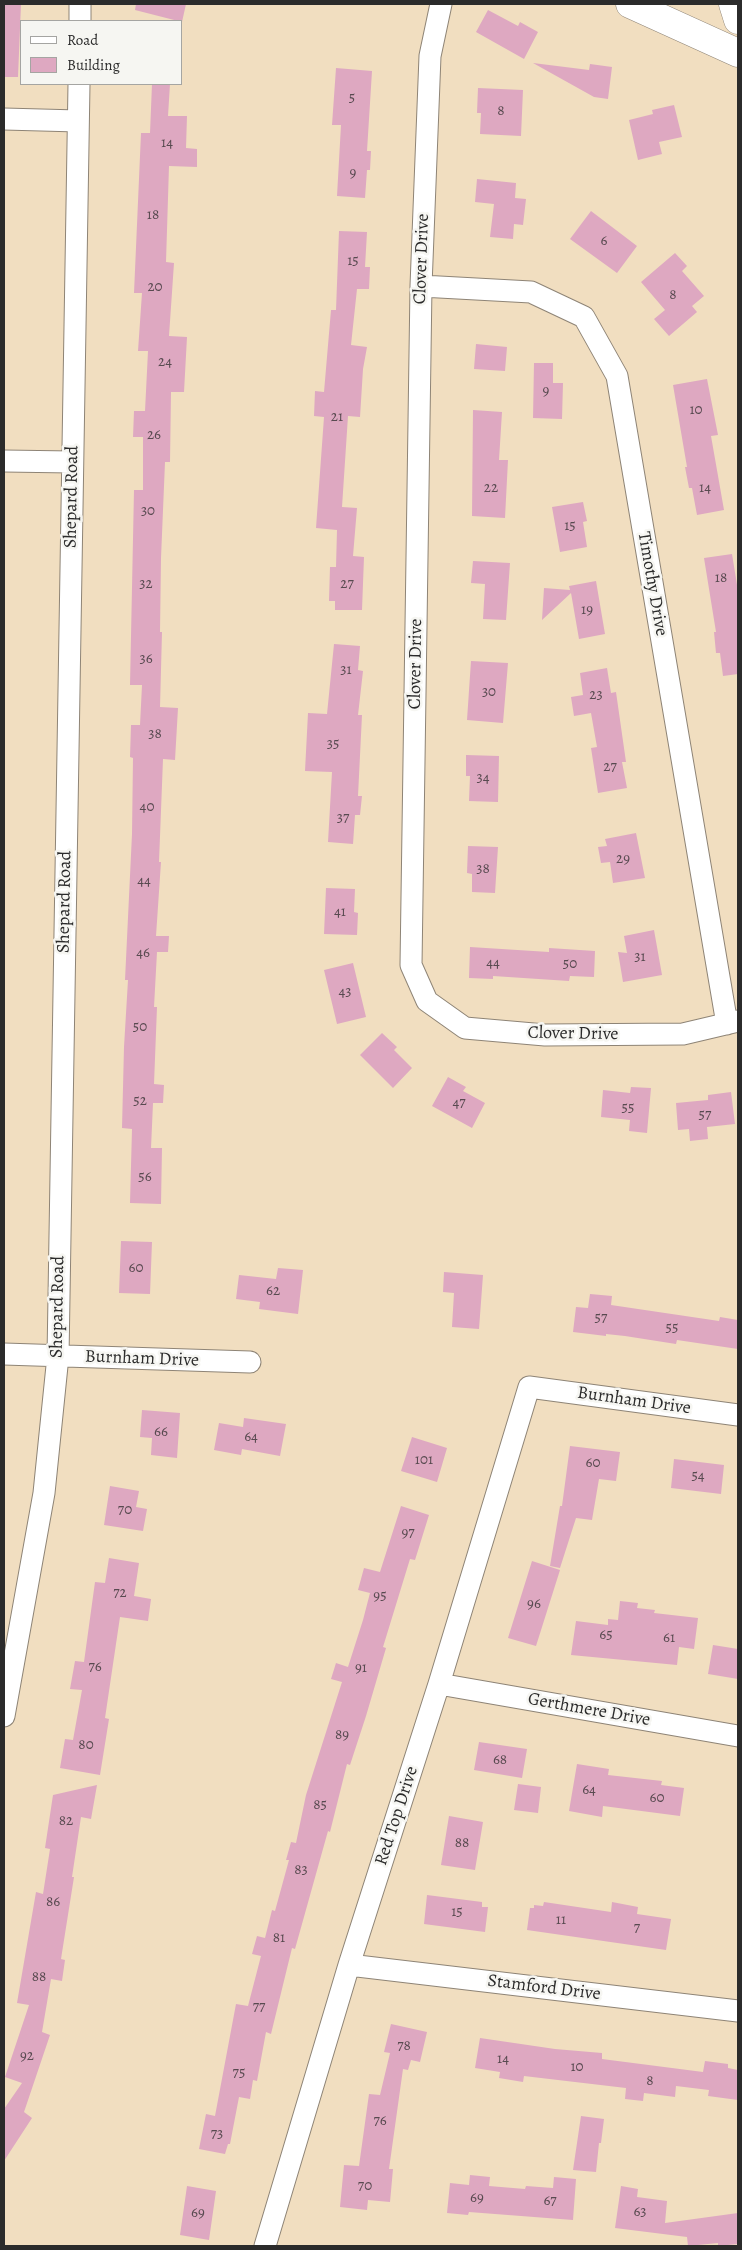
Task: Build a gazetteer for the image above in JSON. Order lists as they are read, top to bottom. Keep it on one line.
{"streets":{"street":["Clover Drive","Shepard Road","Timothy Drive","Burnham Drive","Gerthmere Drive","Red Top Drive","Stamford Drive"]},"crossings":[["Clover Drive","Timothy Drive"],["Shepard Road","Burnham Drive"],["Burnham Drive","Red Top Drive"],["Gerthmere Drive","Red Top Drive"],["Red Top Drive","Stamford Drive"]],"house_numbers":["5","8","14","9","18","6","15","20","8","24","9","10","21","26","22","14","30","15","18","32","27","19","36","31","30","23","38","35","27","34","40","37","29","38","44","41","46","31","44","50","43","50","52","47","55","57","56","60","62","57","55","66","64","101","60","54","70","97","72","95","96","65","61","76","91","89","80","68","64","60","85","82","88","83","86","15","11","7","81","88","77","78","92","14","10","75","8","76","73","70","69","67","63","69"],"legend":["Road","Building"]}
